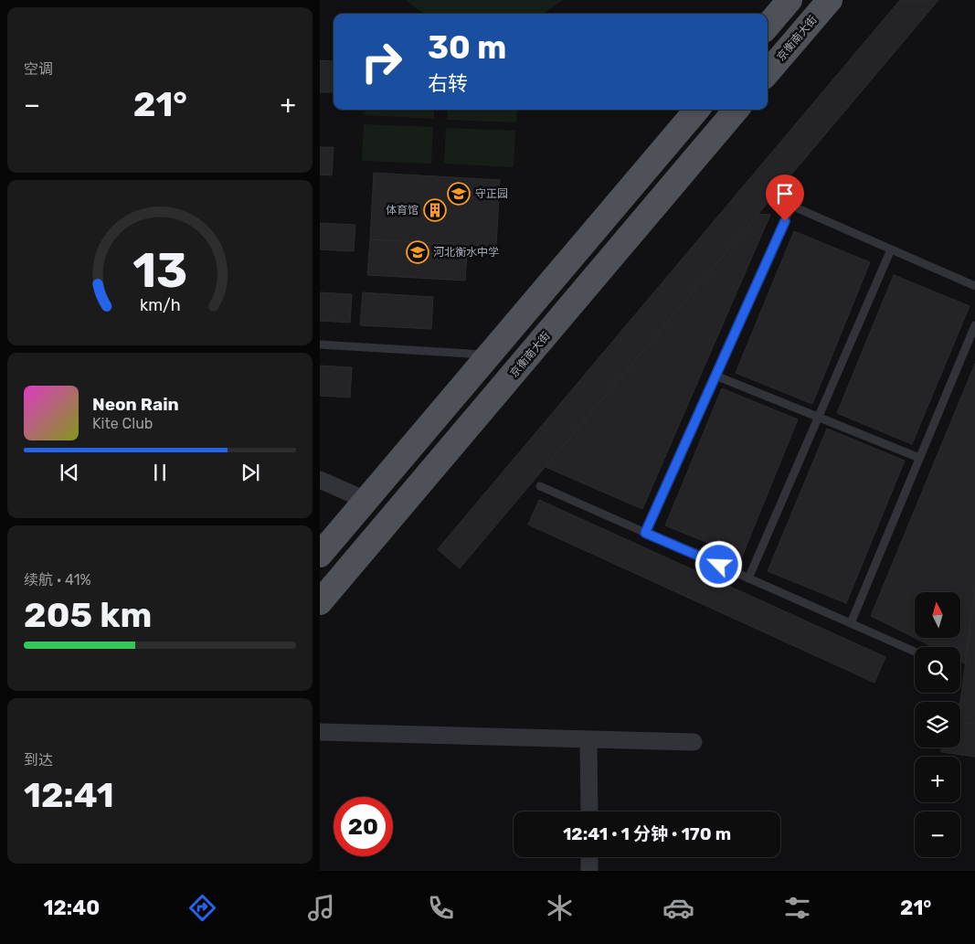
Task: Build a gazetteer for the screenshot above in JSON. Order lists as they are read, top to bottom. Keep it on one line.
{"streets":{"main road":["京衡南大街"]},"places":{"school or university":["守正园","河北衡水中学"],"building":["体育馆"]},"north":"top","page":{"tile":["空调",["续航 · 41%","205 km"],["到达","12:41"]],"turn":["30 m","右转"],"heat":["−","21°","+"],"song":["Neon Rain","Kite Club"],"map_buttons":["+","−"],"limit":"20","trip":"12:41 · 1 分钟 · 170 m","tabs":["12:40","21°"],"gauge":["13","km/h"]}}
